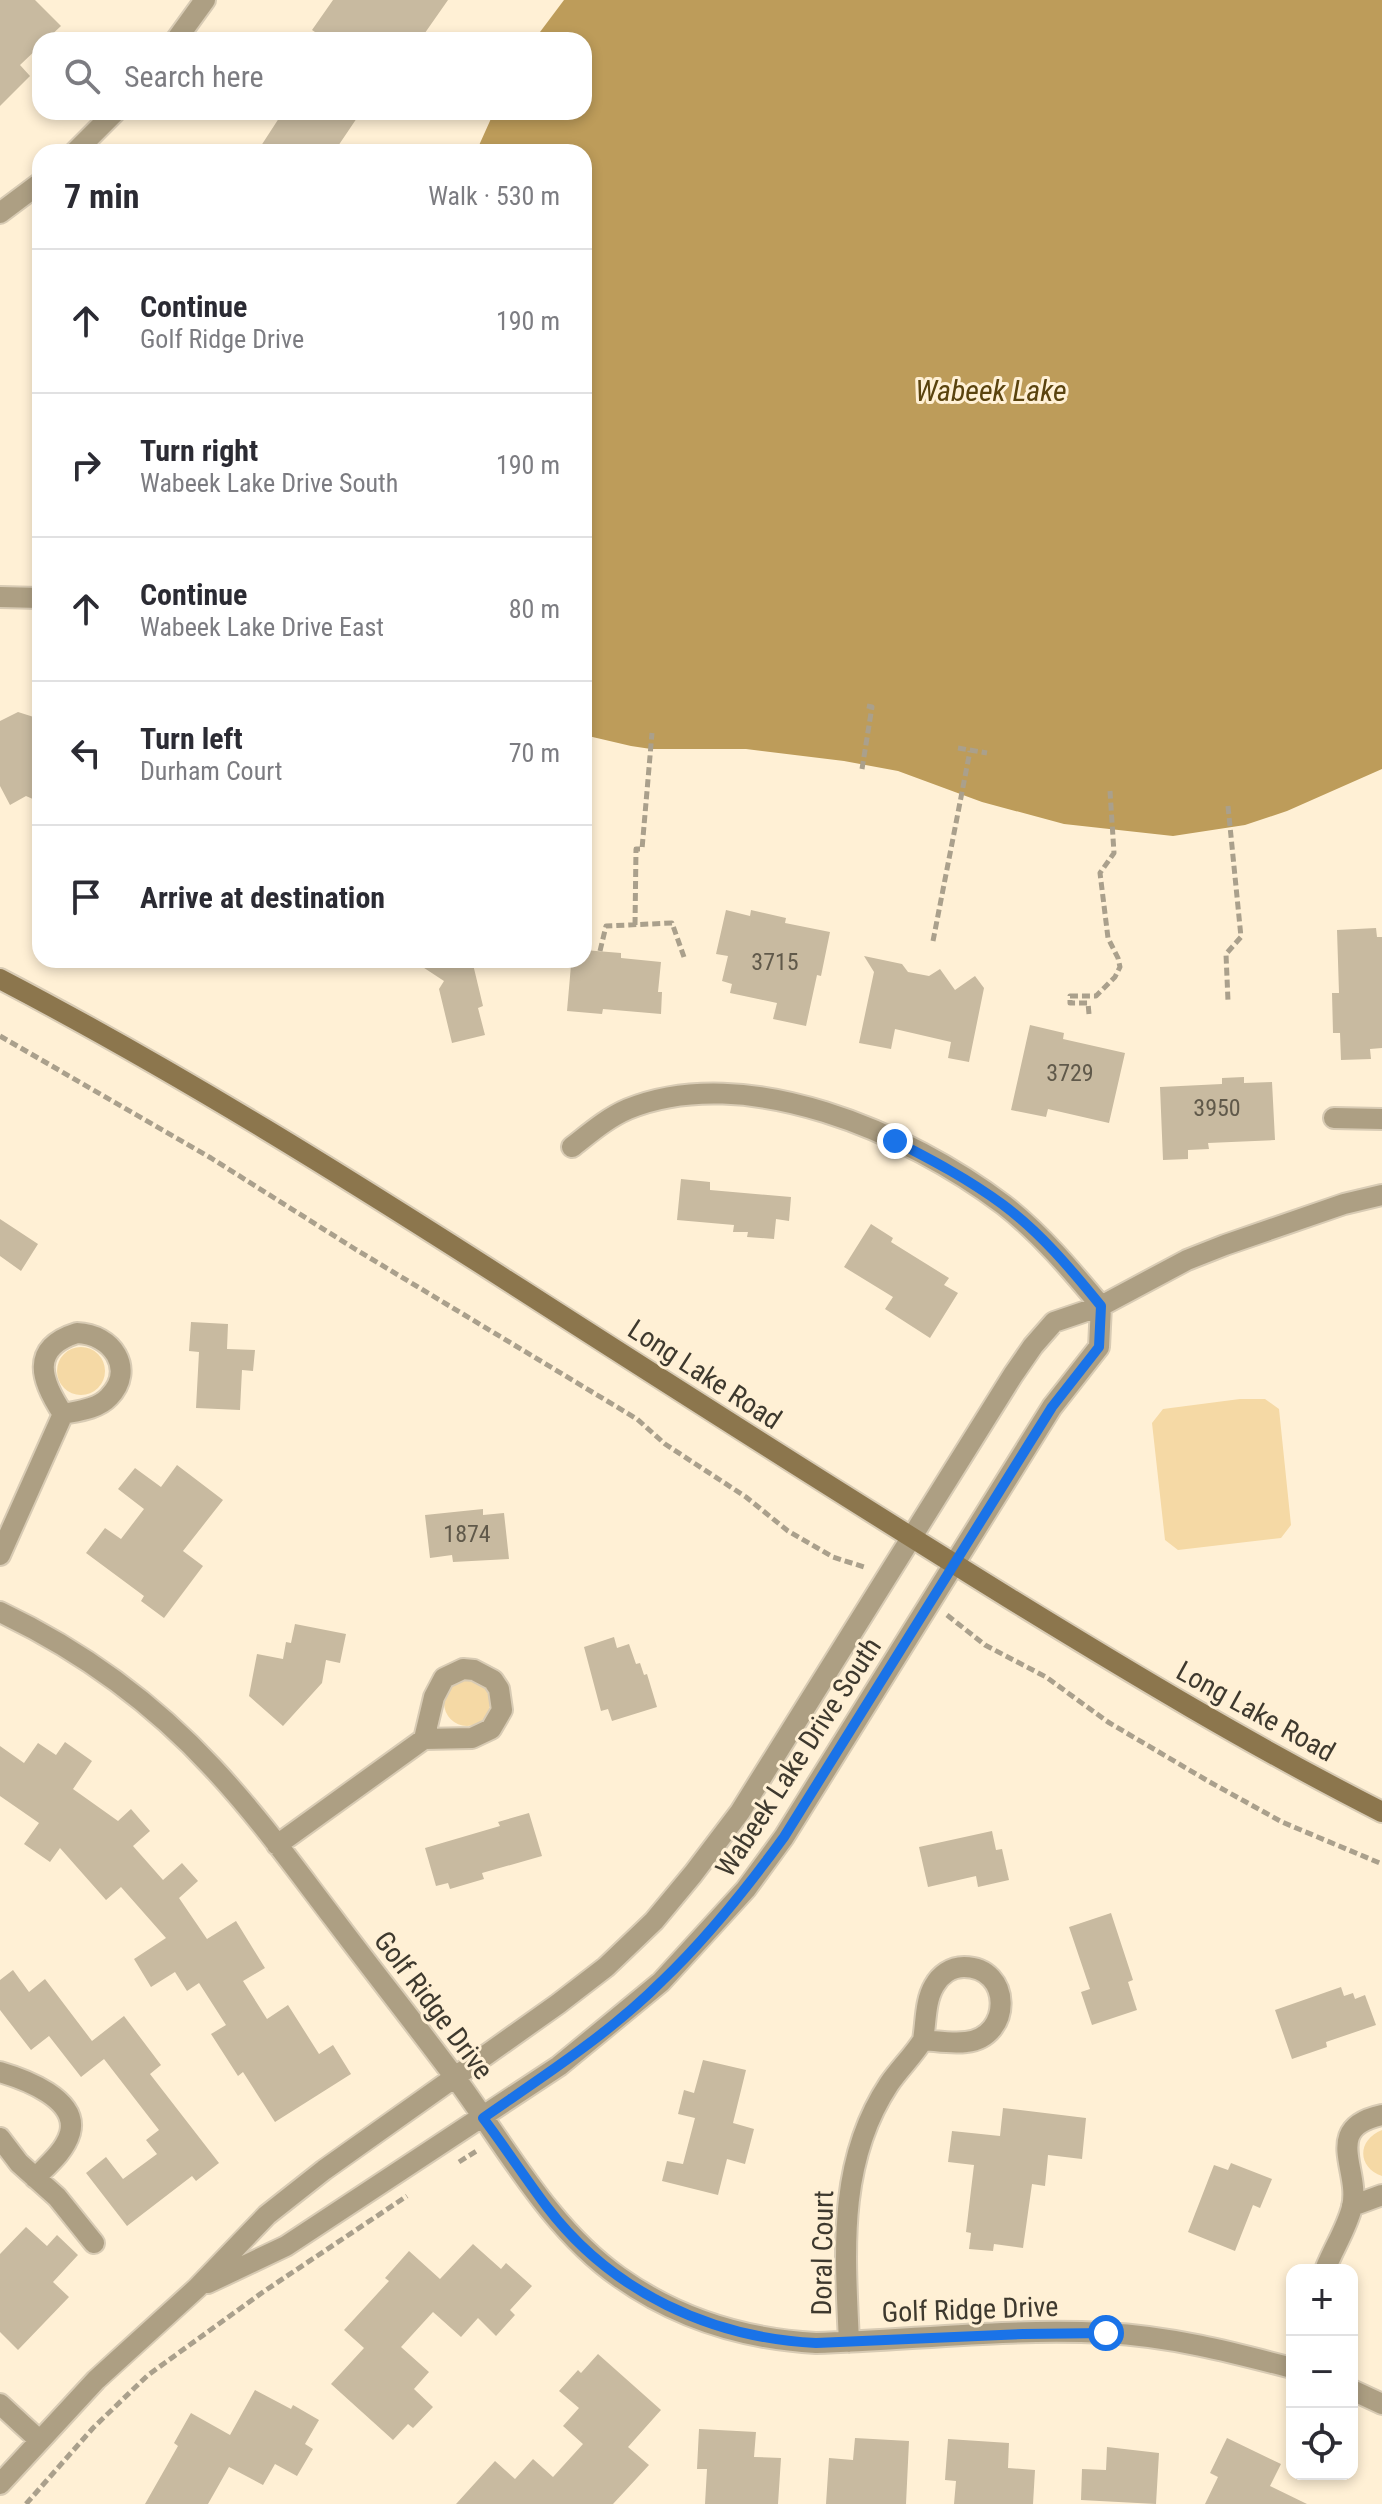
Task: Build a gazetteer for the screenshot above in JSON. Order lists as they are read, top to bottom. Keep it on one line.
{"streets":{"main road":["Long Lake Road"],"street":["Wabeek Lake Drive South","Golf Ridge Drive","Doral Court"]},"crossings":[["Long Lake Road","Wabeek Lake Drive South"],["Wabeek Lake Drive South","Golf Ridge Drive"],["Golf Ridge Drive","Doral Court"]],"water":["Wabeek Lake"],"house_numbers":["3715","3729","3950","1874"],"page":{"search":"Search here","heading":["7 min","Walk · 530 m"],"list":[["Continue","Golf Ridge Drive","190 m"],["Turn right","Wabeek Lake Drive South","190 m"],["Continue","Wabeek Lake Drive East","80 m"],["Turn left","Durham Court","70 m"],"Arrive at destination"],"map_buttons":["+","−"]}}
